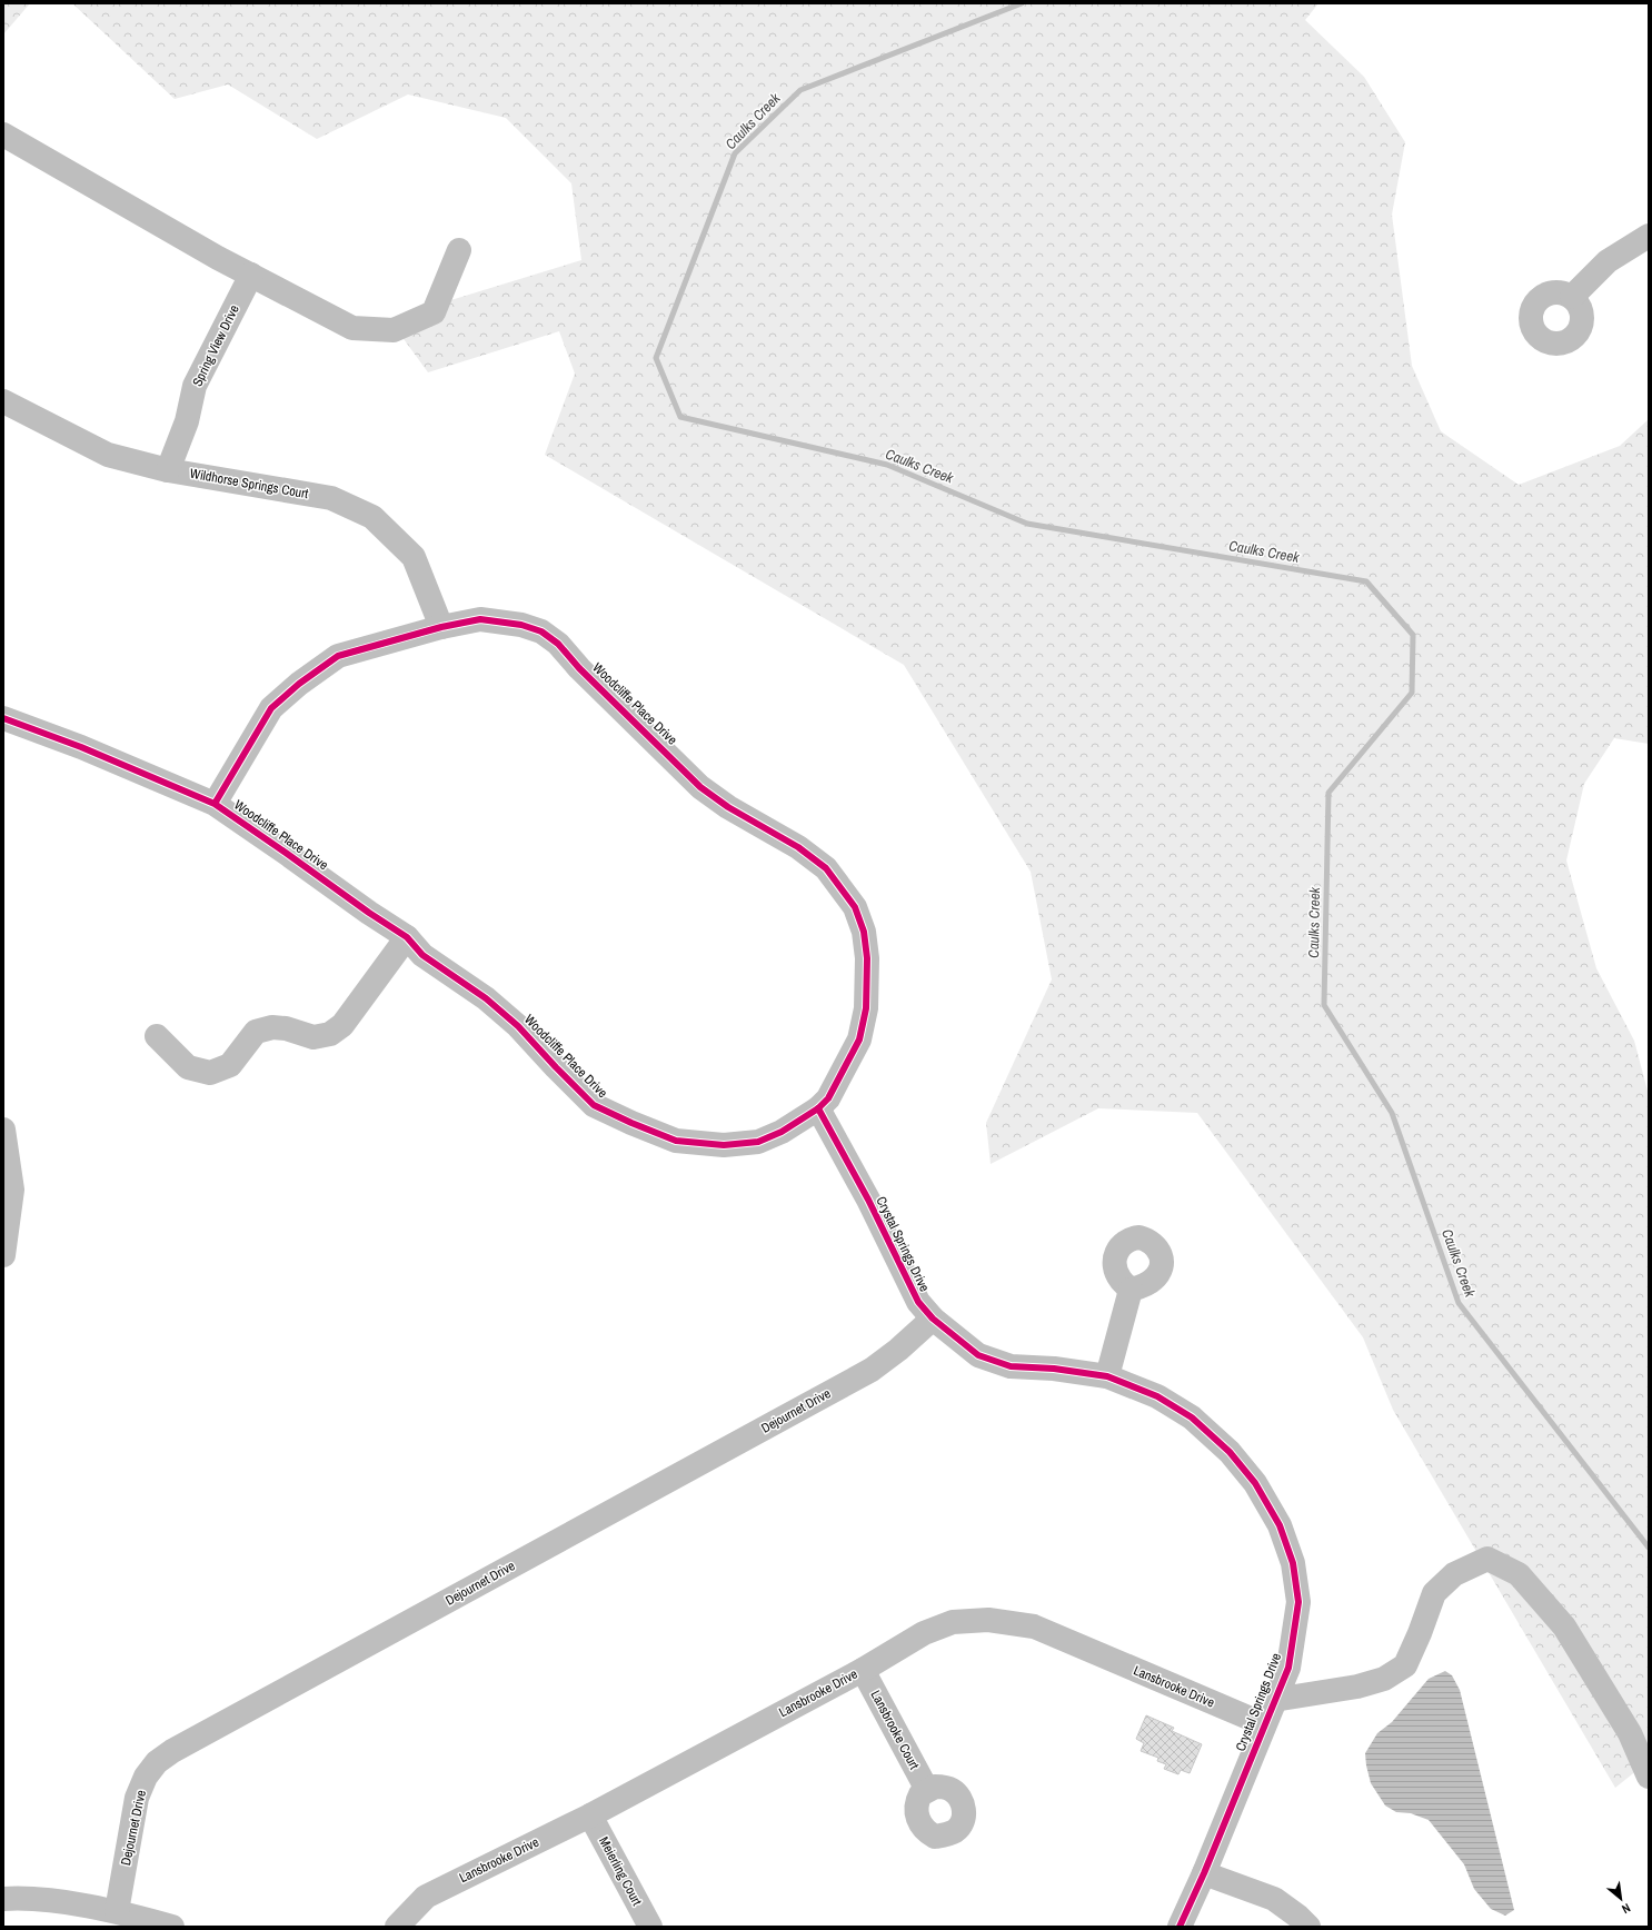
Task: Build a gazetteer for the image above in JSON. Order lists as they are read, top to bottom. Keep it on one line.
{"streets":{"street":["Spring View Drive","Wildhorse Springs Court","Woodcliffe Place Drive","Crystal Springs Drive","Dejournet Drive","Lansbrooke Drive","Lansbrooke Court","Meierling Court"]},"crossings":[["Spring View Drive","Wildhorse Springs Court"],["Wildhorse Springs Court","Woodcliffe Place Drive"],["Woodcliffe Place Drive","Crystal Springs Drive"],["Crystal Springs Drive","Dejournet Drive"],["Crystal Springs Drive","Lansbrooke Drive"],["Lansbrooke Drive","Lansbrooke Court"],["Lansbrooke Drive","Meierling Court"]],"water":["Caulks Creek"],"north":"bottom right"}
